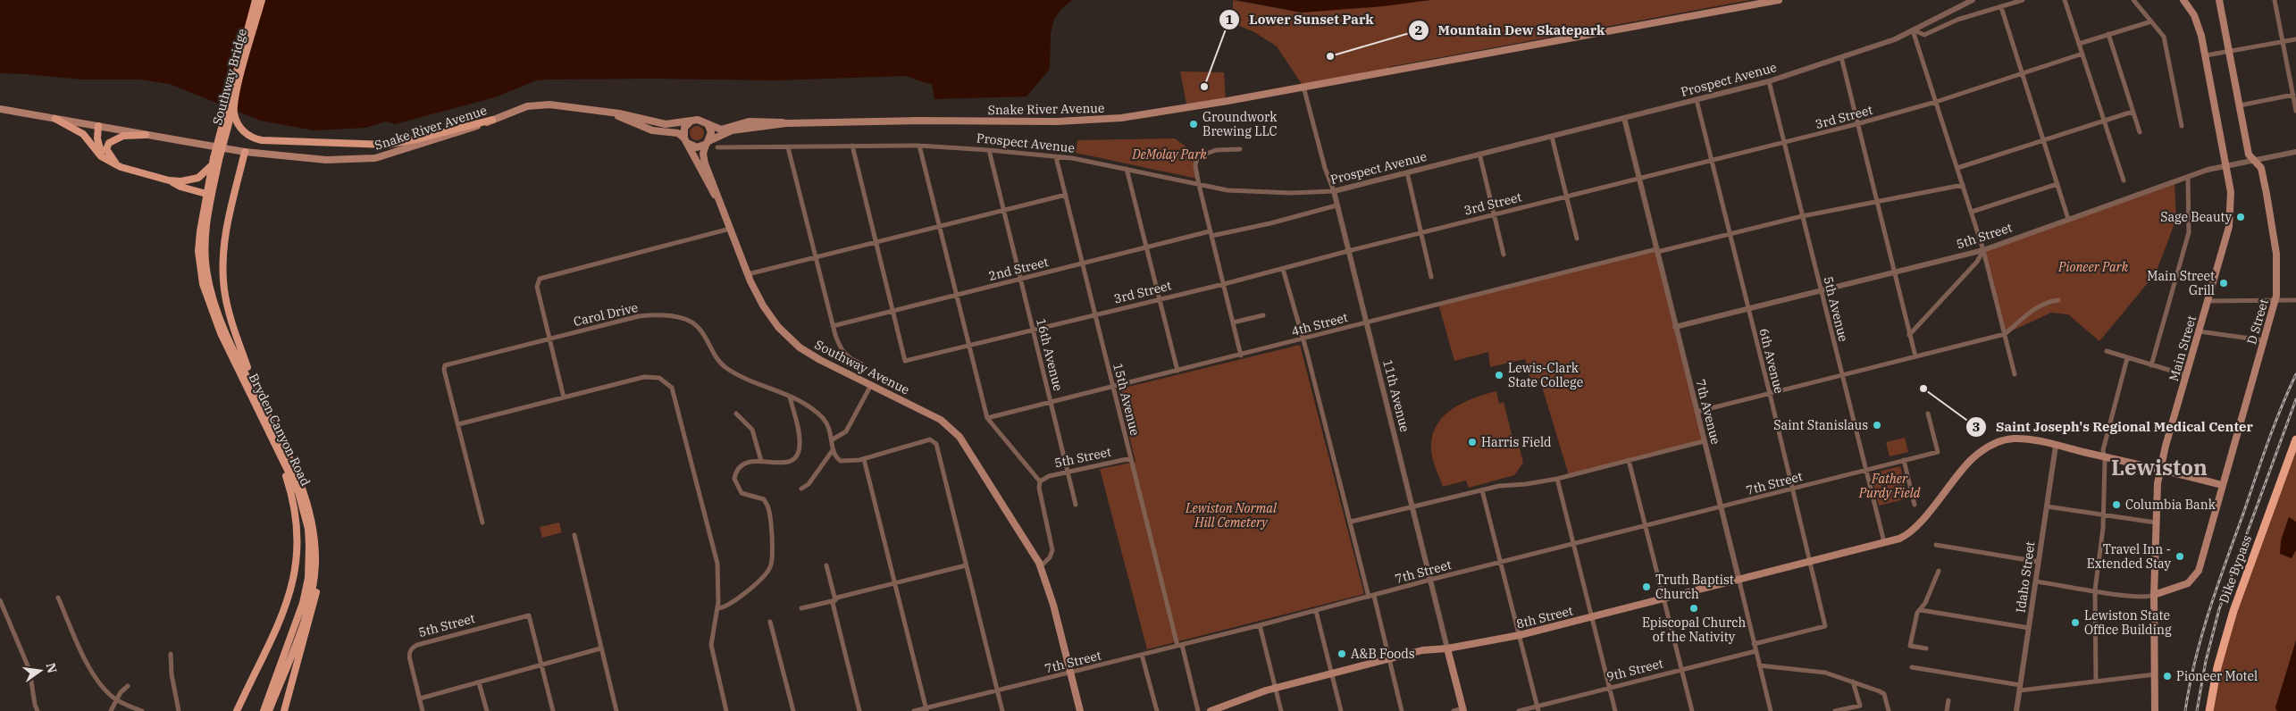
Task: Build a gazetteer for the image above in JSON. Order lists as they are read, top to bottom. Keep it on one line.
{"streets":{"highway":["Dike Bypass"],"main road":["Southway Bridge","Snake River Avenue","D Street","Main Street","Southway Avenue","11th Avenue","Bryden Canyon Road","8th Street"],"street":["Prospect Avenue","3rd Street","5th Street","2nd Street","5th Avenue","Carol Drive","4th Street","16th Avenue","6th Avenue","15th Avenue","7th Avenue","7th Street","Idaho Street","9th Street"]},"crossings":[["Southway Bridge","Bryden Canyon Road"],["Prospect Avenue","5th Avenue"],["Prospect Avenue","16th Avenue"],["Prospect Avenue","6th Avenue"],["Prospect Avenue","11th Avenue"],["Prospect Avenue","15th Avenue"],["Prospect Avenue","7th Avenue"],["Snake River Avenue","Southway Avenue"],["Snake River Avenue","11th Avenue"],["3rd Street","2nd Street"],["3rd Street","5th Avenue"],["3rd Street","16th Avenue"],["3rd Street","6th Avenue"],["3rd Street","11th Avenue"],["3rd Street","15th Avenue"],["3rd Street","7th Avenue"],["5th Street","5th Avenue"],["5th Street","D Street"],["5th Street","Main Street"],["5th Street","16th Avenue"],["5th Street","6th Avenue"],["5th Street","15th Avenue"],["5th Street","7th Avenue"],["2nd Street","16th Avenue"],["2nd Street","11th Avenue"],["2nd Street","15th Avenue"],["5th Avenue","4th Street"],["5th Avenue","7th Street"],["5th Avenue","8th Street"],["D Street","Main Street"],["4th Street","16th Avenue"],["4th Street","6th Avenue"],["4th Street","11th Avenue"],["4th Street","15th Avenue"],["4th Street","7th Avenue"],["6th Avenue","7th Avenue"],["6th Avenue","7th Street"],["6th Avenue","8th Street"],["Southway Avenue","7th Street"],["11th Avenue","7th Street"],["11th Avenue","8th Street"],["15th Avenue","7th Street"],["7th Avenue","7th Street"],["7th Avenue","8th Street"],["7th Avenue","9th Street"],["Idaho Street","8th Street"]],"districts":["Lewiston"],"parks":["DeMolay Park","Pioneer Park","Father Purdy Field","Lewiston Normal Hill Cemetery"],"places":["Mountain Dew Skatepark","Lower Sunset Park","Groundwork Brewing LLC","Sage Beauty","Main Street Grill","Lewis-Clark State College","Saint Joseph's Regional Medical Center","Saint Stanislaus","Harris Field","Columbia Bank","Travel Inn - Extended Stay","Truth Baptist Church","Episcopal Church of the Nativity","Lewiston State Office Building","A&B Foods","Pioneer Motel"],"north":"right"}
